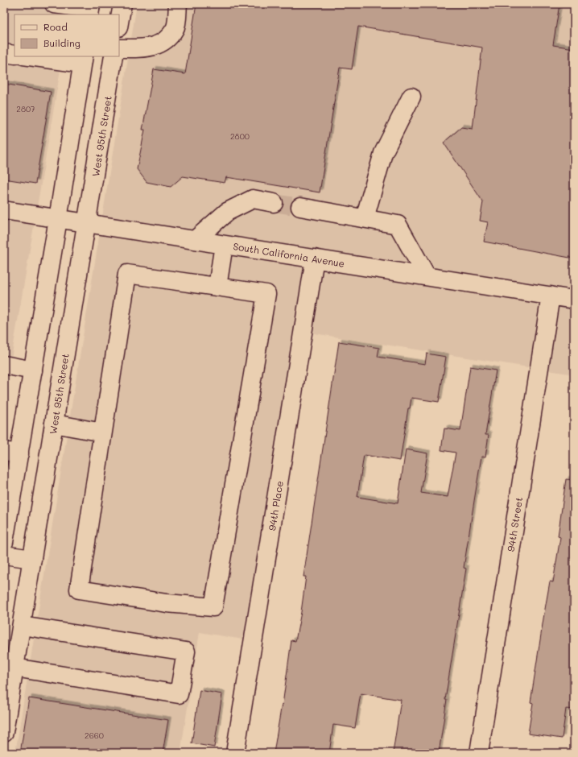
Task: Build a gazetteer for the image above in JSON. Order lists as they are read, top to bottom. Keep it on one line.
{"streets":{"street":["West 95th Street","South California Avenue","94th Place","94th Street"]},"crossings":[["West 95th Street","South California Avenue"],["South California Avenue","94th Place"],["South California Avenue","94th Street"]],"house_numbers":["2807","2800","2660"],"legend":["Road","Building"]}
